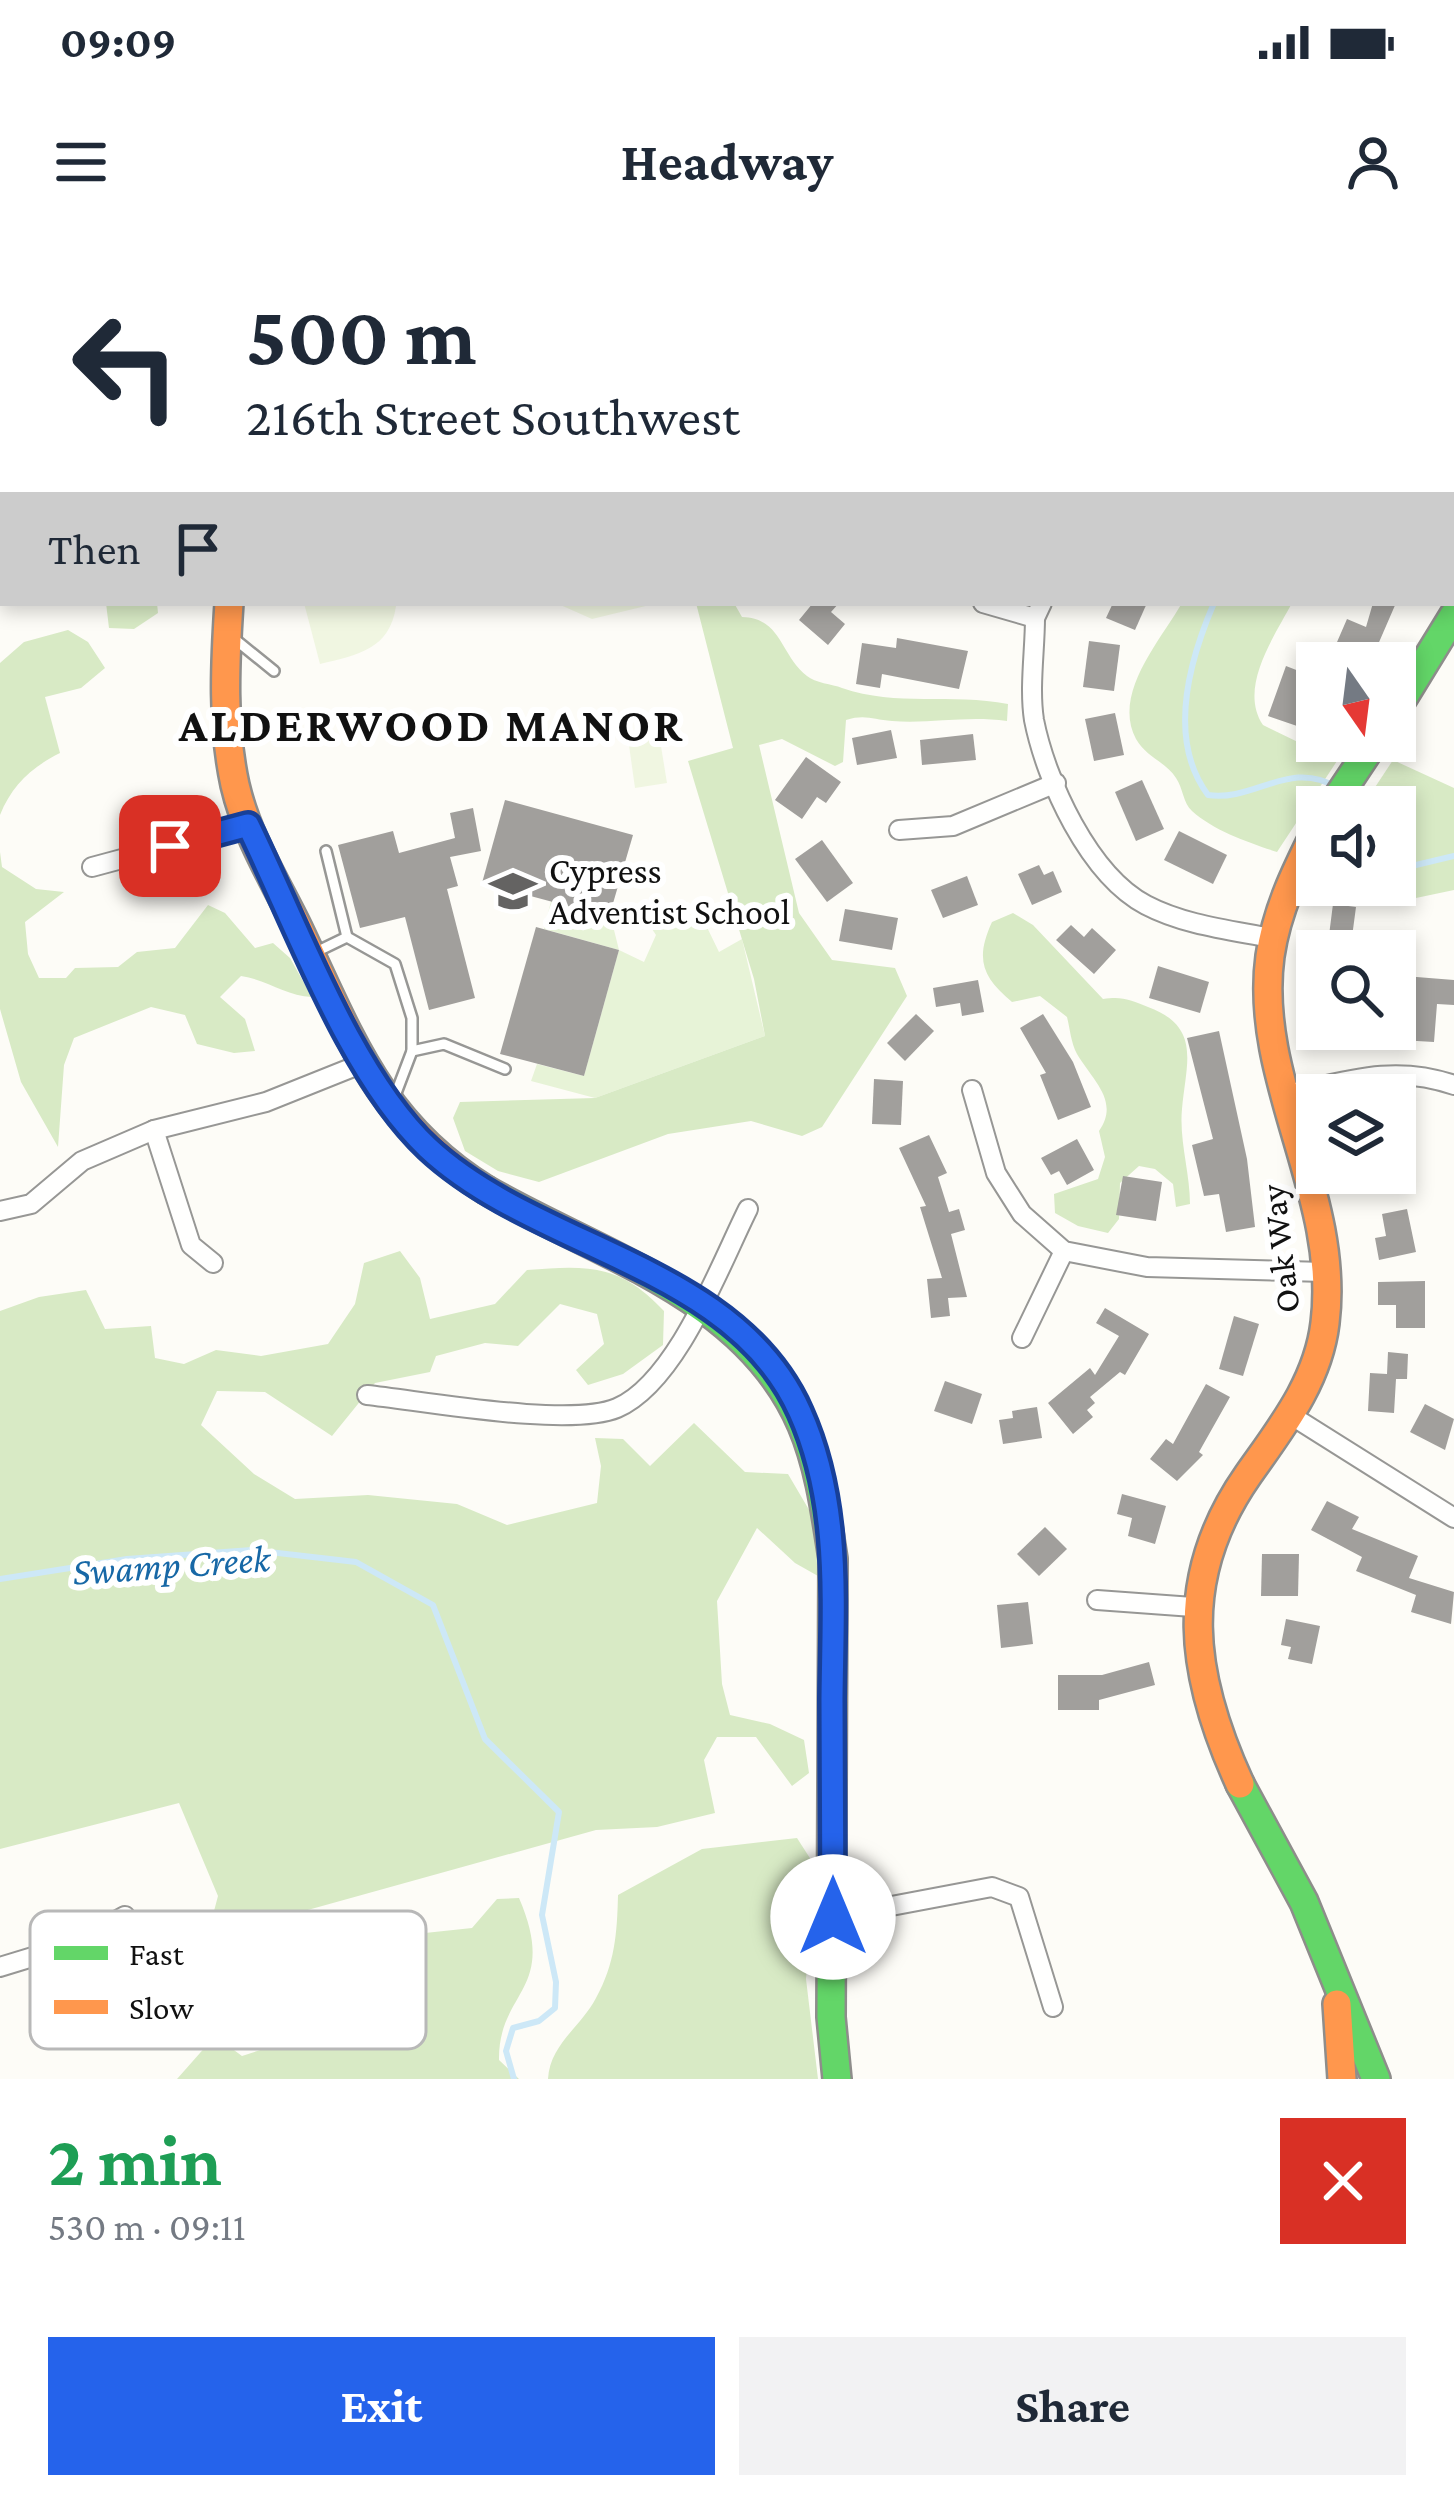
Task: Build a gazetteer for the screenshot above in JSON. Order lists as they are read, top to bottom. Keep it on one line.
{"streets":{"street":["Oak Way"]},"districts":["ALDERWOOD MANOR"],"water":["Swamp Creek"],"places":{"school or university":["Cypress Adventist School"]},"legend":["Fast","Slow"],"north":"bottom","page":{"status":"09:09","header":"Headway","turn":["500 m","216th Street Southwest"],"then":"Then","heading":["2 min","530 m · 09:11"],"buttons":["Exit","Share"]}}
